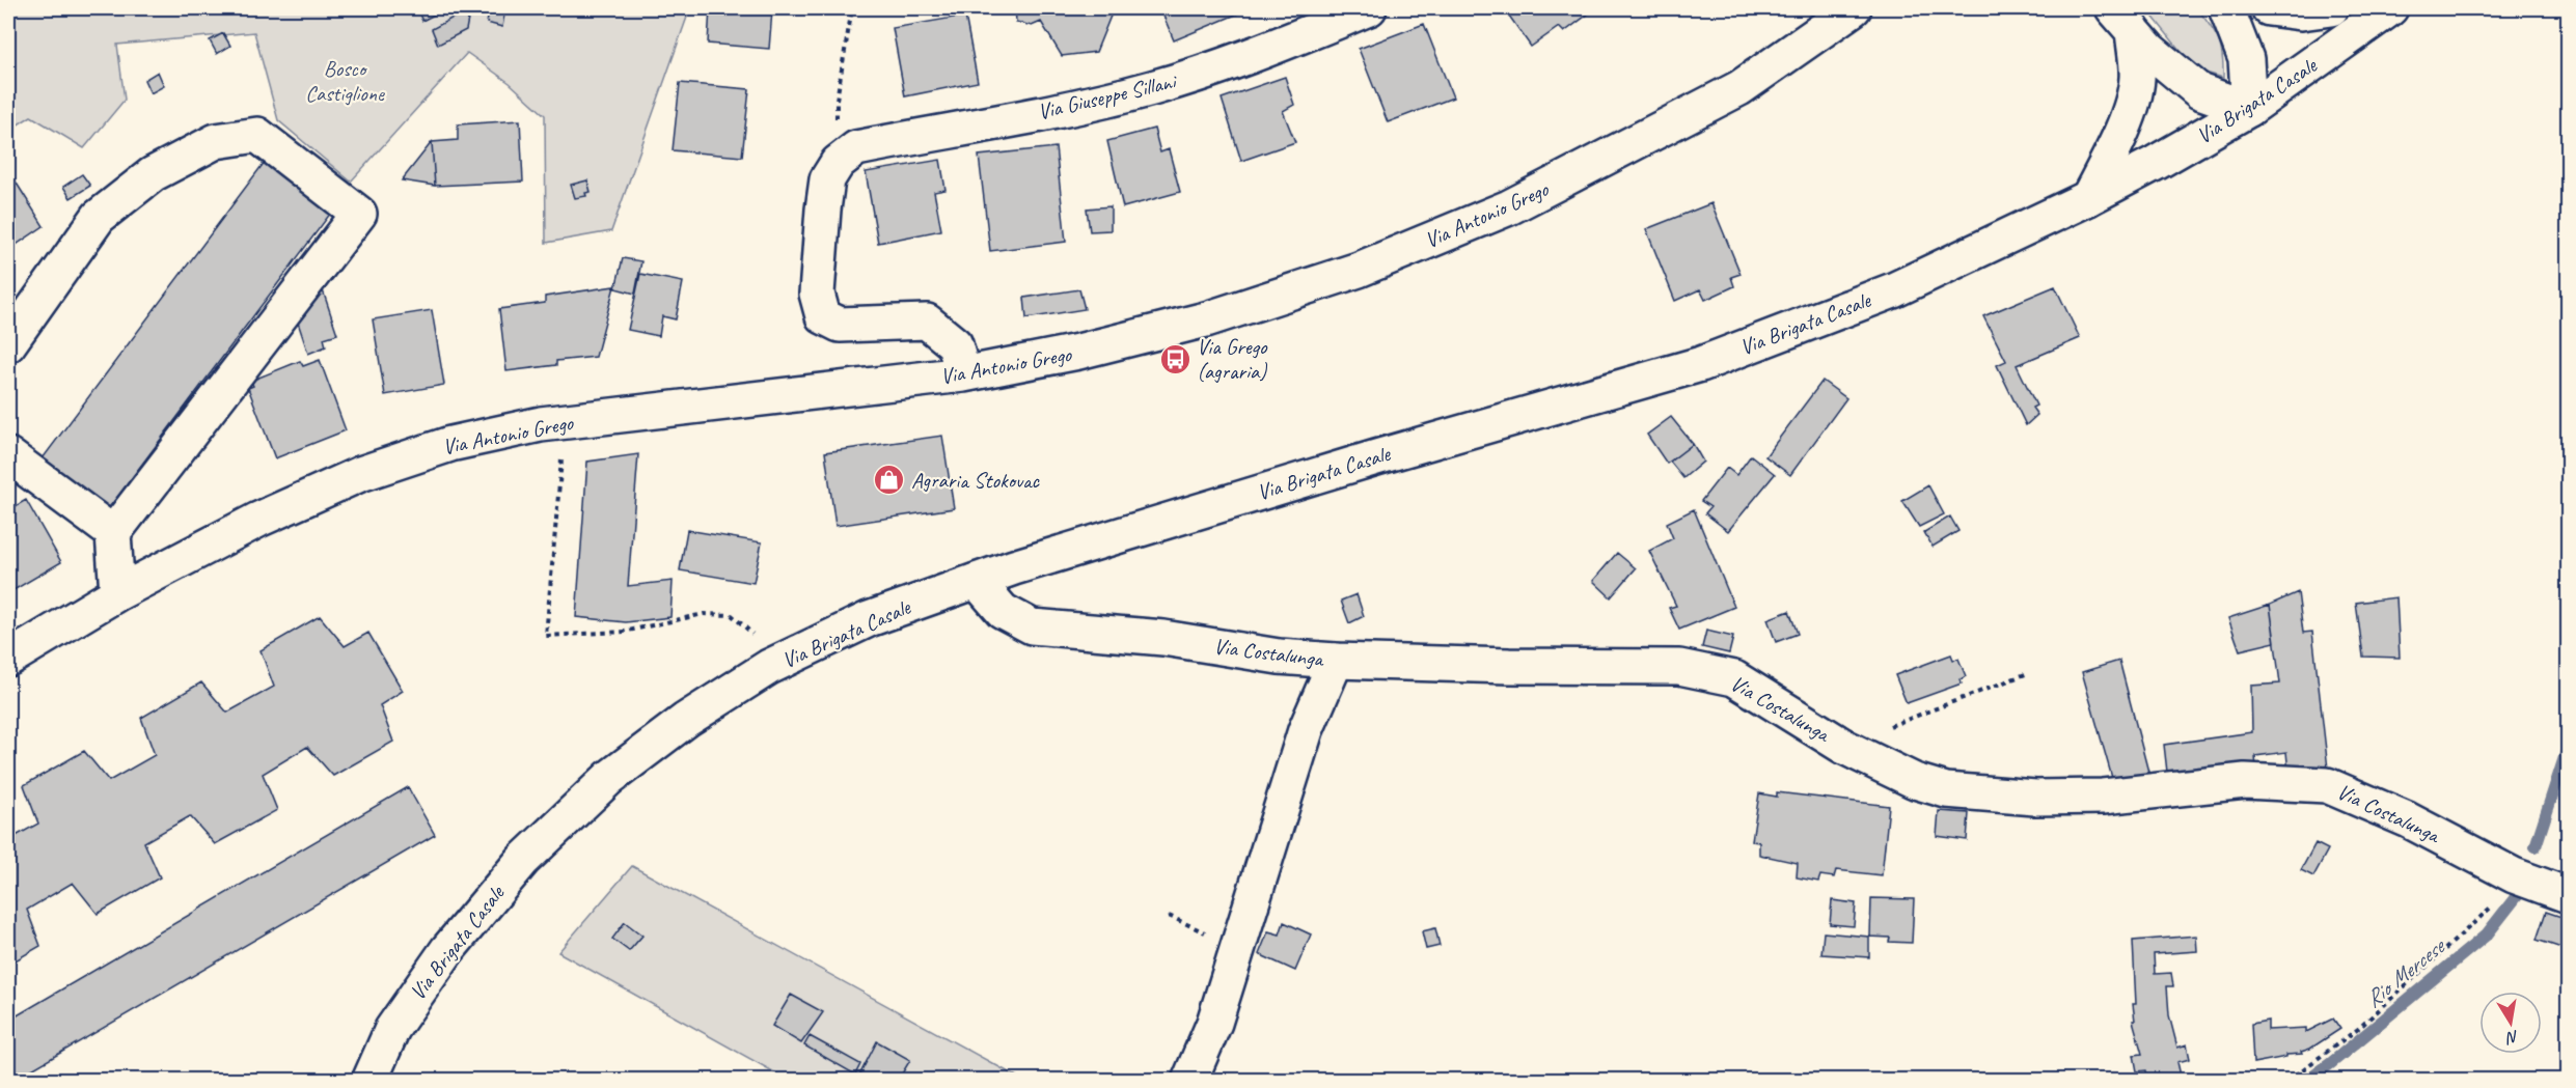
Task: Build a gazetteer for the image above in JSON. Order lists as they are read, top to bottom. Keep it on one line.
{"streets":{"street":["Via Giuseppe Sillani","Via Brigata Casale","Via Antonio Grego","Via Costalunga"]},"crossings":[["Via Brigata Casale","Via Costalunga"]],"water":["Rio Mercese"],"parks":["Bosco Castiglione"],"places":{"bus stop":["Via Grego (agraria)"],"shop":["Agraria Stokovac"]},"north":"bottom"}
